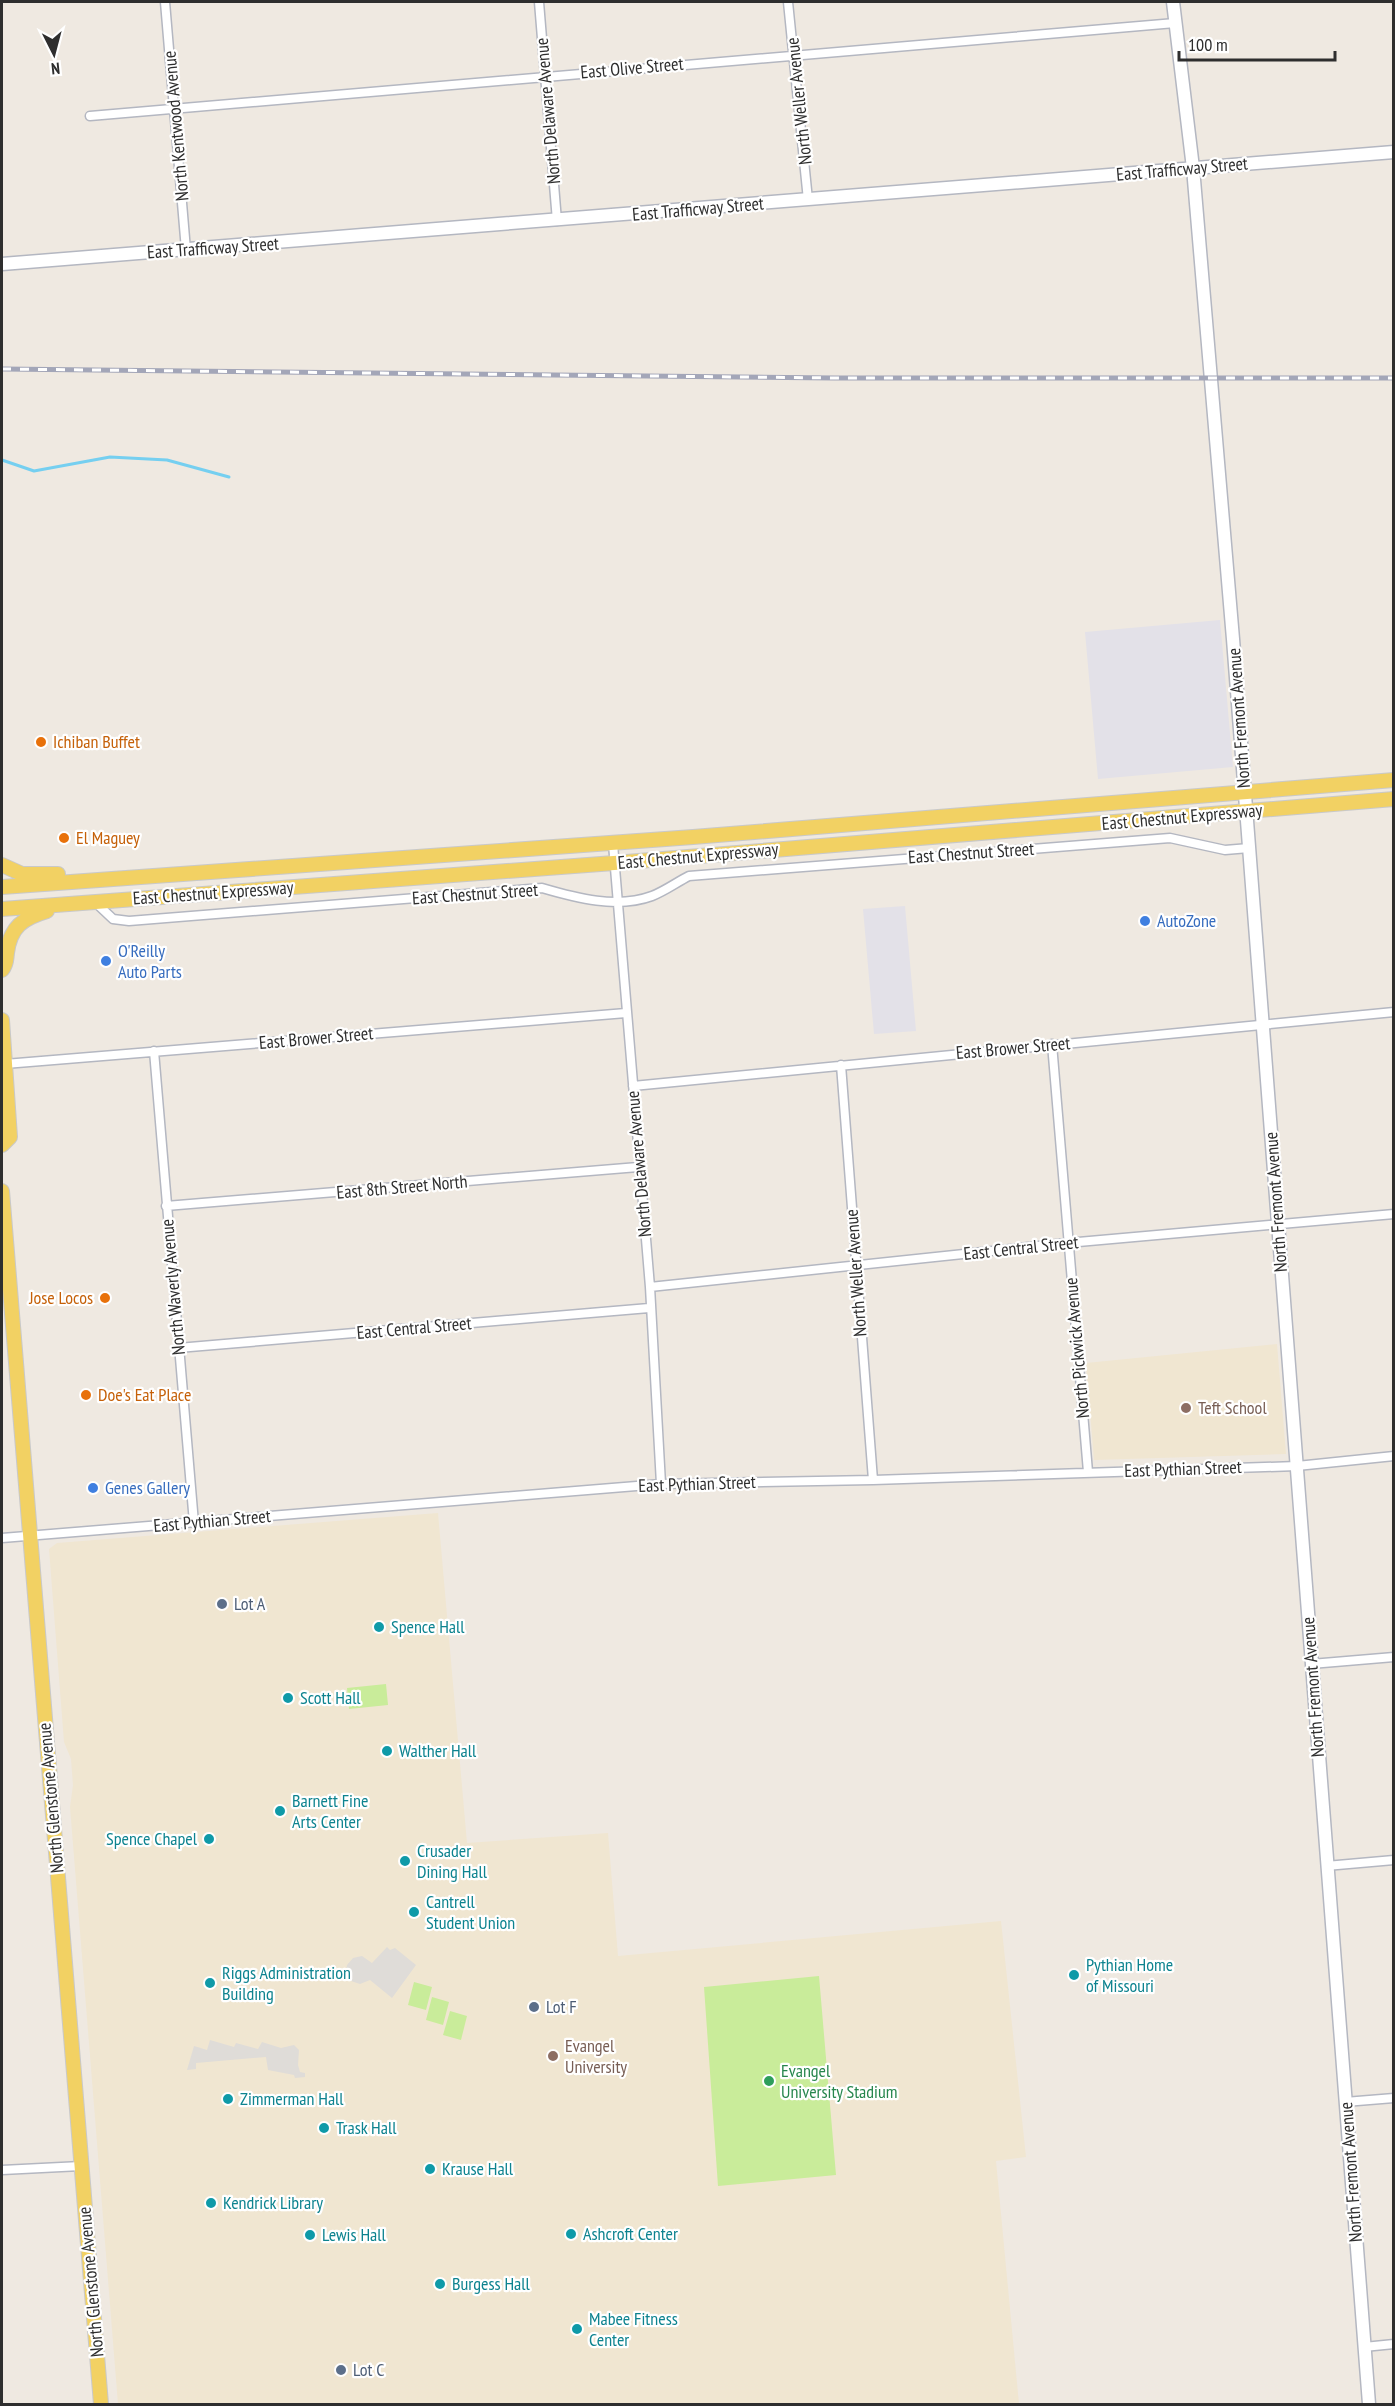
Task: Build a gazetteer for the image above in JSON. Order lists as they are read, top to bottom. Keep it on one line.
{"streets":{"main road":["East Chestnut Expressway","North Glenstone Avenue"],"street":["East Olive Street","North Weller Avenue","North Delaware Avenue","North Kentwood Avenue","East Trafficway Street","North Fremont Avenue","East Chestnut Street","East Brower Street","East 8th Street North","East Central Street","North Waverly Avenue","North Pickwick Avenue","East Pythian Street"]},"crossings":[["East Olive Street","North Weller Avenue"],["East Olive Street","North Delaware Avenue"],["East Olive Street","North Kentwood Avenue"],["East Olive Street","North Fremont Avenue"],["North Weller Avenue","East Trafficway Street"],["North Weller Avenue","East Brower Street"],["North Weller Avenue","East Central Street"],["North Weller Avenue","East Pythian Street"],["North Delaware Avenue","East Trafficway Street"],["North Delaware Avenue","East Chestnut Expressway"],["North Delaware Avenue","East Chestnut Street"],["North Delaware Avenue","East Brower Street"],["North Delaware Avenue","East 8th Street North"],["North Delaware Avenue","East Central Street"],["North Delaware Avenue","East Pythian Street"],["North Kentwood Avenue","East Trafficway Street"],["East Trafficway Street","North Fremont Avenue"],["North Fremont Avenue","East Chestnut Expressway"],["North Fremont Avenue","East Chestnut Street"],["North Fremont Avenue","East Brower Street"],["North Fremont Avenue","East Central Street"],["North Fremont Avenue","East Pythian Street"],["East Chestnut Expressway","East Chestnut Street"],["East Brower Street","North Waverly Avenue"],["East Brower Street","North Pickwick Avenue"],["East 8th Street North","North Waverly Avenue"],["East Central Street","North Waverly Avenue"],["East Central Street","North Pickwick Avenue"],["North Waverly Avenue","East Pythian Street"],["North Pickwick Avenue","East Pythian Street"],["East Pythian Street","North Glenstone Avenue"]],"places":["Ichiban Buffet","El Maguey","AutoZone","O'Reilly Auto Parts","Jose Locos","Doe's Eat Place","Teft School","Genes Gallery","Lot A","Spence Hall","Scott Hall","Walther Hall","Barnett Fine Arts Center","Spence Chapel","Crusader Dining Hall","Cantrell Student Union","Pythian Home of Missouri","Riggs Administration Building","Lot F","Evangel University","Evangel University Stadium","Zimmerman Hall","Trask Hall","Krause Hall","Kendrick Library","Ashcroft Center","Lewis Hall","Burgess Hall","Mabee Fitness Center","Lot C"],"scale_bar":"100 m","north":"bottom"}
